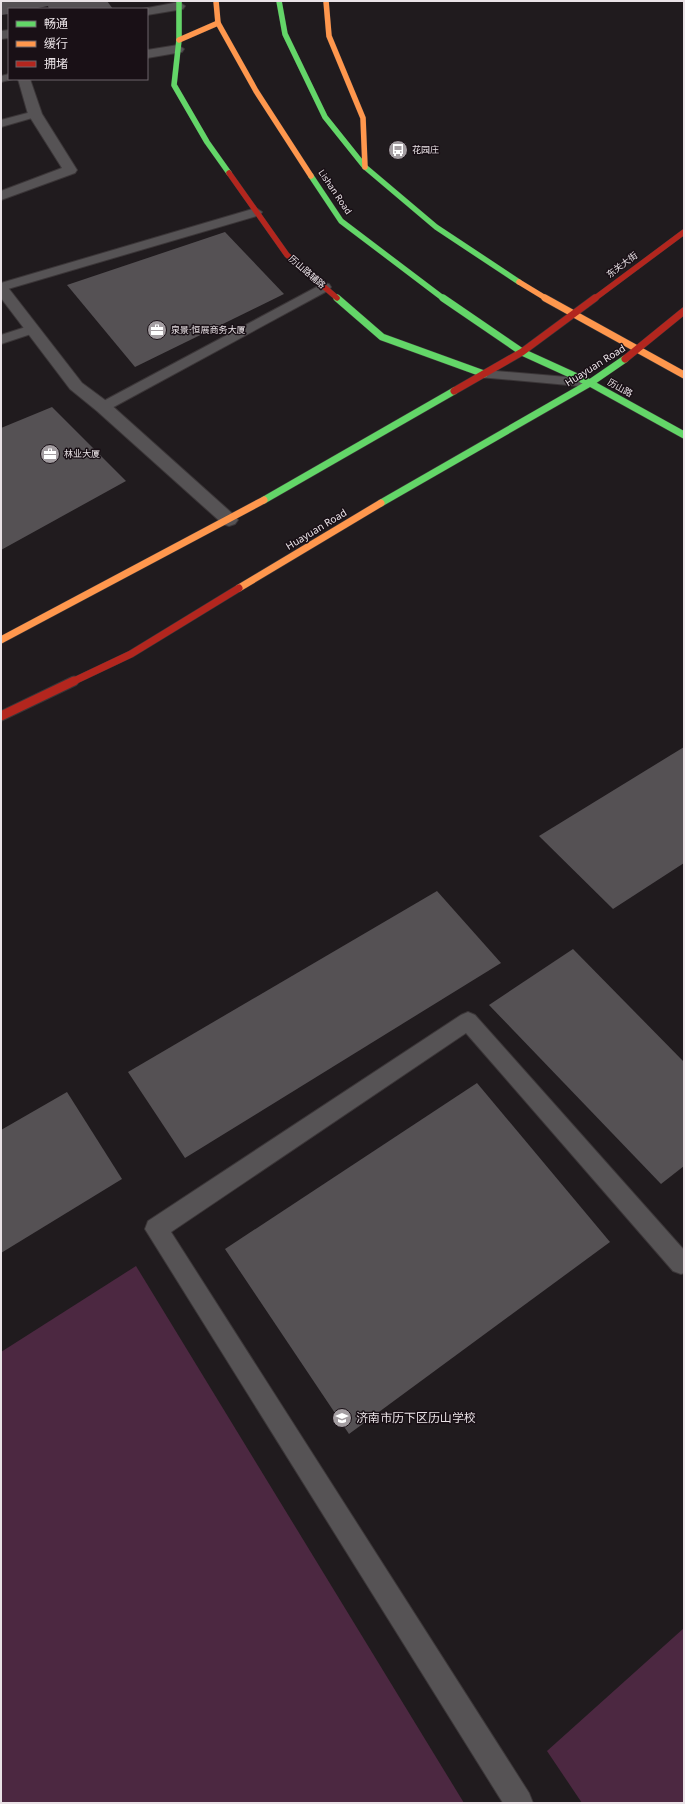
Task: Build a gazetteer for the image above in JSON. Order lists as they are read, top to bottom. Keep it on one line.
{"streets":{"main road":["Lishan Road","东关大街","历山路辅路","Huayuan Road","历山路"]},"crossings":[["Lishan Road","历山路"],["历山路辅路","Huayuan Road"],["历山路辅路","历山路"],["Huayuan Road","历山路"]],"places":{"bus stop":["花园庄"],"office":["泉景·恒展商务大厦","林业大厦"],"school or university":["济南市历下区历山学校"]},"legend":["畅通","缓行","拥堵"]}
